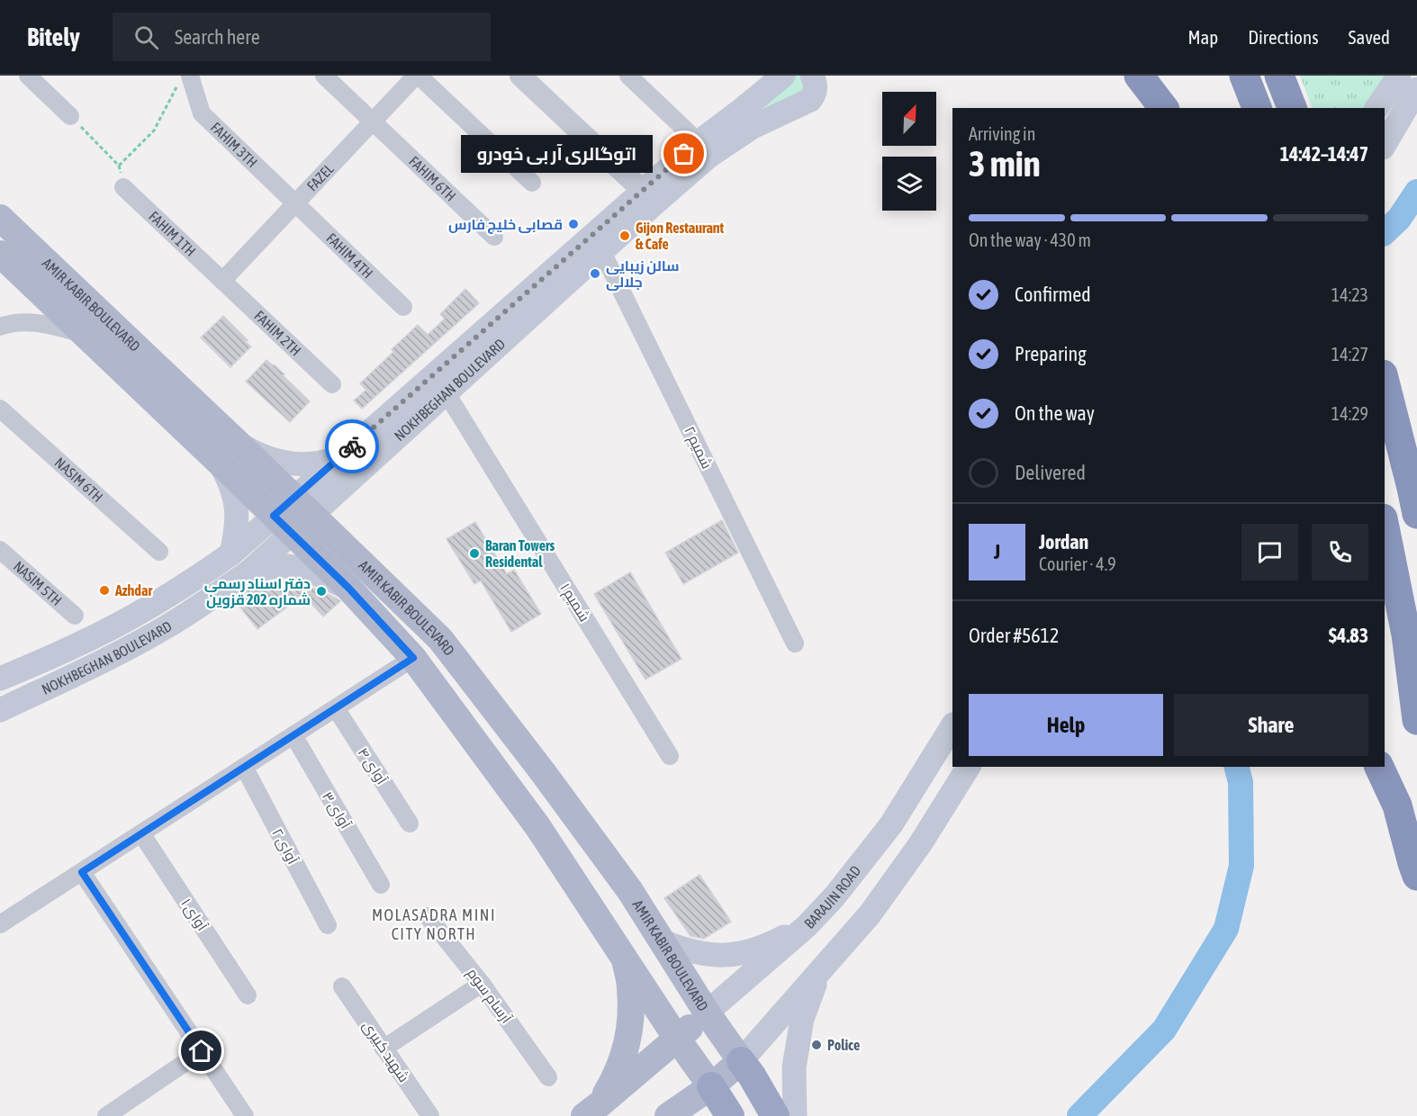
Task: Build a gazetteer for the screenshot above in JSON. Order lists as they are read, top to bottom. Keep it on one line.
{"streets":{"main road":["AMIR KABIR BOULEVARD","NOKHBEGHAN BOULEVARD","BARAJIN ROAD"],"street":["FAHIM 3TH","FAZEL","FAHIM 6TH","FAHIM 1TH","FAHIM 4TH","FAHIM 2TH","شمیم ۲","NASIM 6TH","NASIM 5TH","شمیم ۱","آوای ۴","آوای ۳","آوای ۲","آوای ۱","آرسام سوم","شهید کبیری"]},"crossings":[["FAHIM 3TH","FAZEL"],["FAHIM 3TH","FAHIM 4TH"],["FAZEL","FAHIM 6TH"],["FAZEL","FAHIM 1TH"],["FAZEL","FAHIM 4TH"],["FAZEL","FAHIM 2TH"],["FAHIM 1TH","FAHIM 2TH"],["AMIR KABIR BOULEVARD","NOKHBEGHAN BOULEVARD"],["AMIR KABIR BOULEVARD","BARAJIN ROAD"],["NOKHBEGHAN BOULEVARD","شمیم ۲"],["NOKHBEGHAN BOULEVARD","شمیم ۱"]],"districts":["MOLASADRA MINI CITY NORTH"],"places":["اتوگالری آر بی خودرو","قصابی خلیج فارس","Gijon Restaurant & Cafe","سالن زیبایی جلالی","Baran Towers Residental","Azhdar","دفتر اسناد رسمی شماره 202 قزوین","Police"],"north":"top right","page":{"header":"Bitely","search":"Search here","nav":["Map","Directions","Saved"],"heading":["3 min","Arriving in","14:42–14:47"],"panel":["Jordan","Courier · 4.9","Order #5612","$4.83"],"bubble":"اتوگالری آر بی خودرو","bar":"On the way · 430 m","list":[["Confirmed","14:23"],["Preparing","14:27"],["On the way","14:29"],"Delivered"],"round":"J","buttons":["Help","Share"]}}
